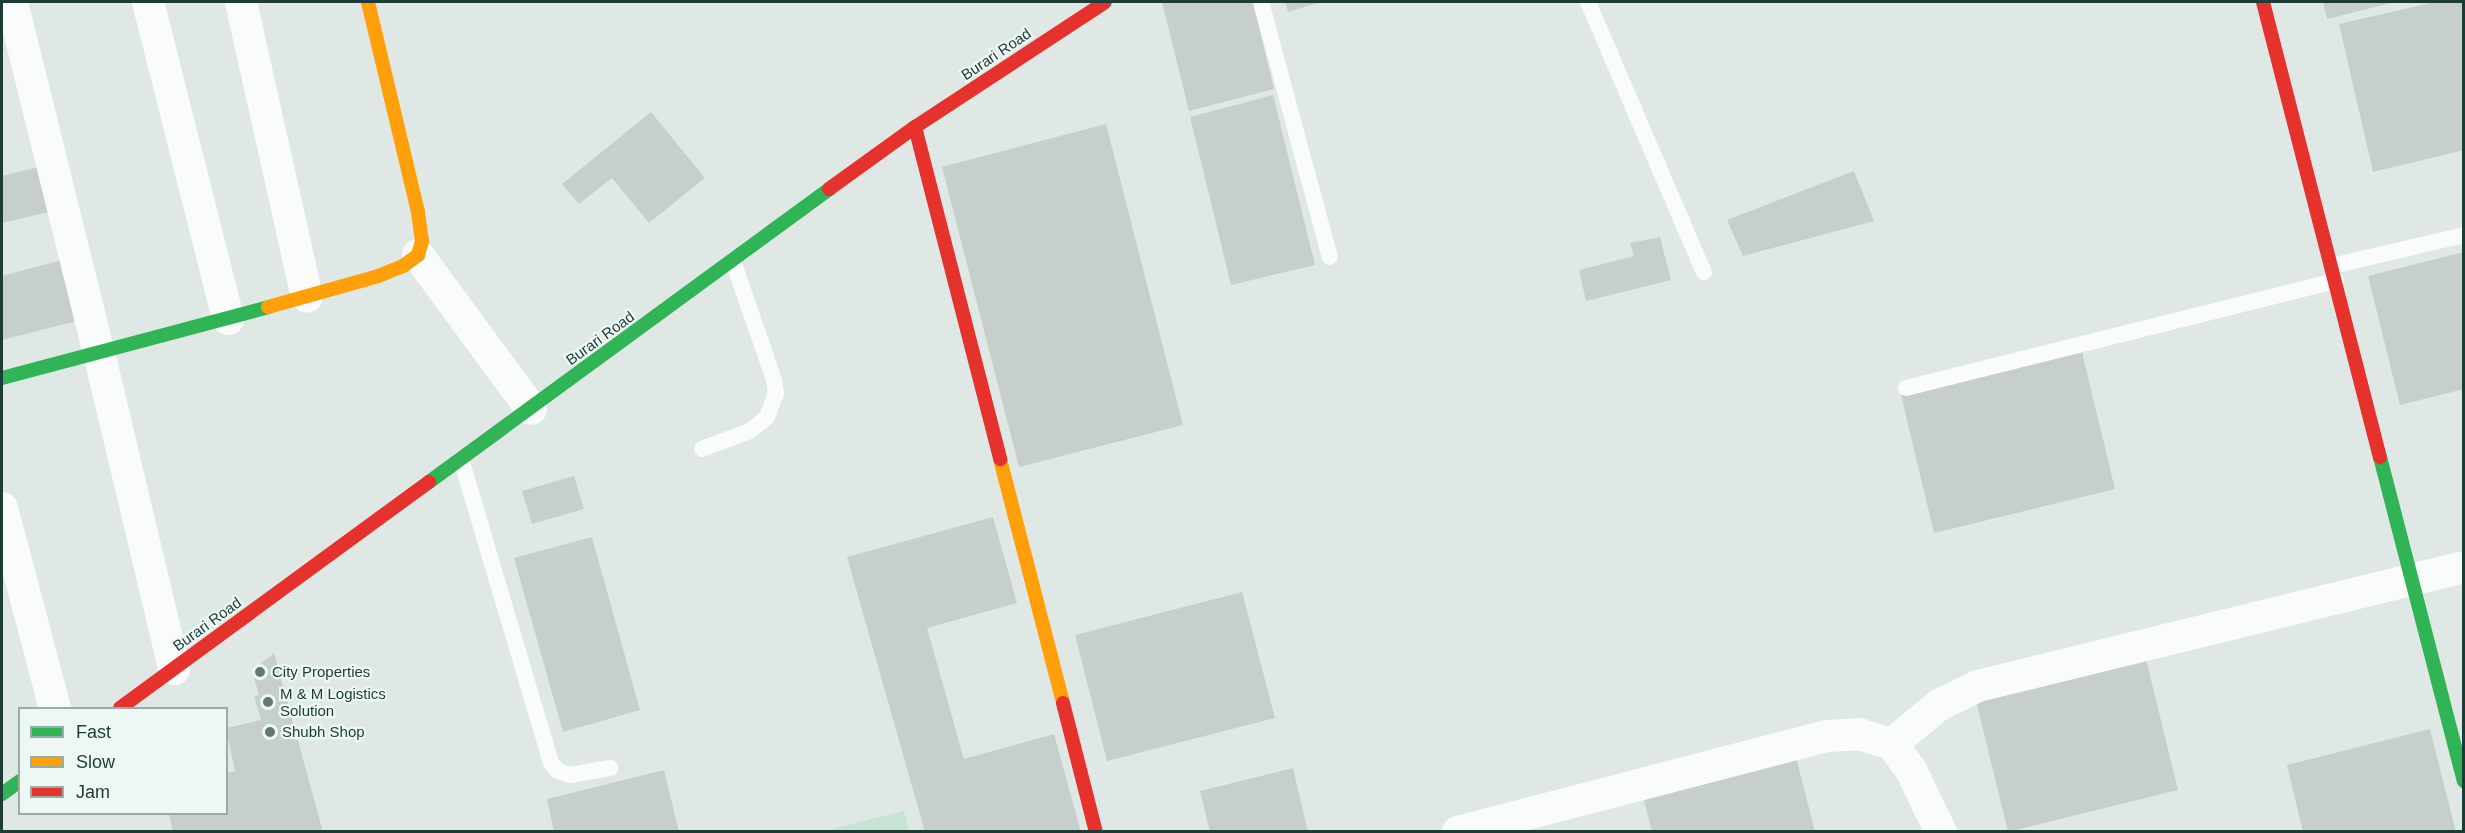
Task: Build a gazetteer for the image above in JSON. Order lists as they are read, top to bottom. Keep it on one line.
{"streets":{"street":["Burari Road"]},"places":["City Properties","M & M Logistics Solution","Shubh Shop"],"legend":["Fast","Slow","Jam"]}
